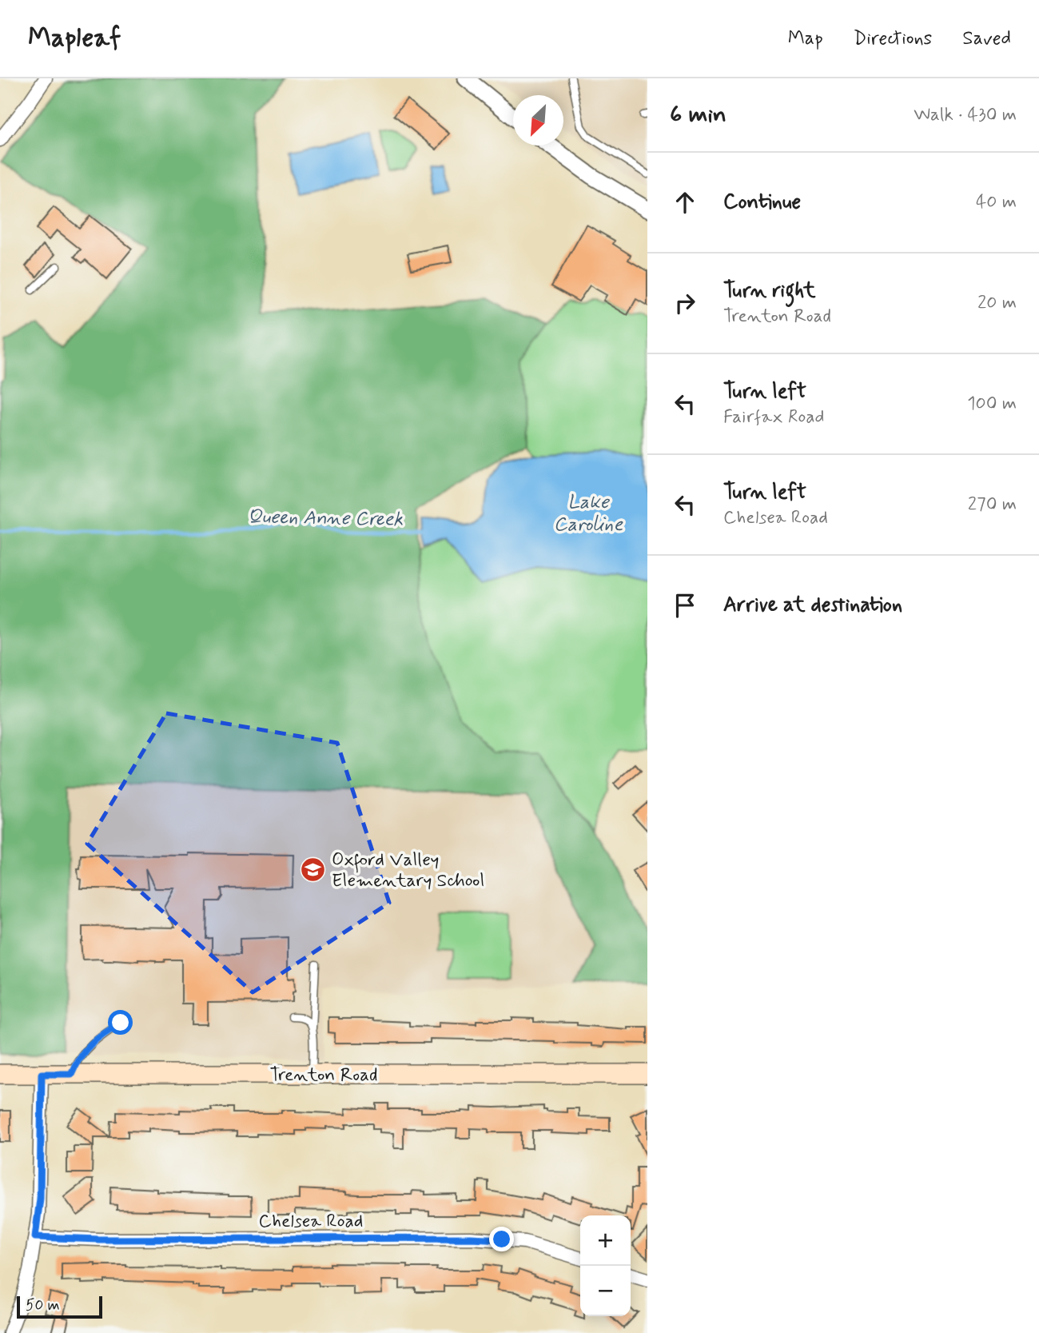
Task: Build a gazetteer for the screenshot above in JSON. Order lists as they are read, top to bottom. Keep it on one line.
{"streets":{"main road":["Trenton Road"],"street":["Chelsea Road"]},"water":["Lake Caroline","Queen Anne Creek"],"places":{"school or university":["Oxford Valley Elementary School"]},"scale_bar":"50 m","north":"bottom left","page":{"header":"Mapleaf","nav":["Map","Directions","Saved"],"heading":["6 min","Walk · 430 m"],"list":[["Continue","40 m"],["Turn right","Trenton Road","20 m"],["Turn left","Fairfax Road","100 m"],["Turn left","Chelsea Road","270 m"],"Arrive at destination"],"map_buttons":["+","−"],"scale":"50 m"}}
